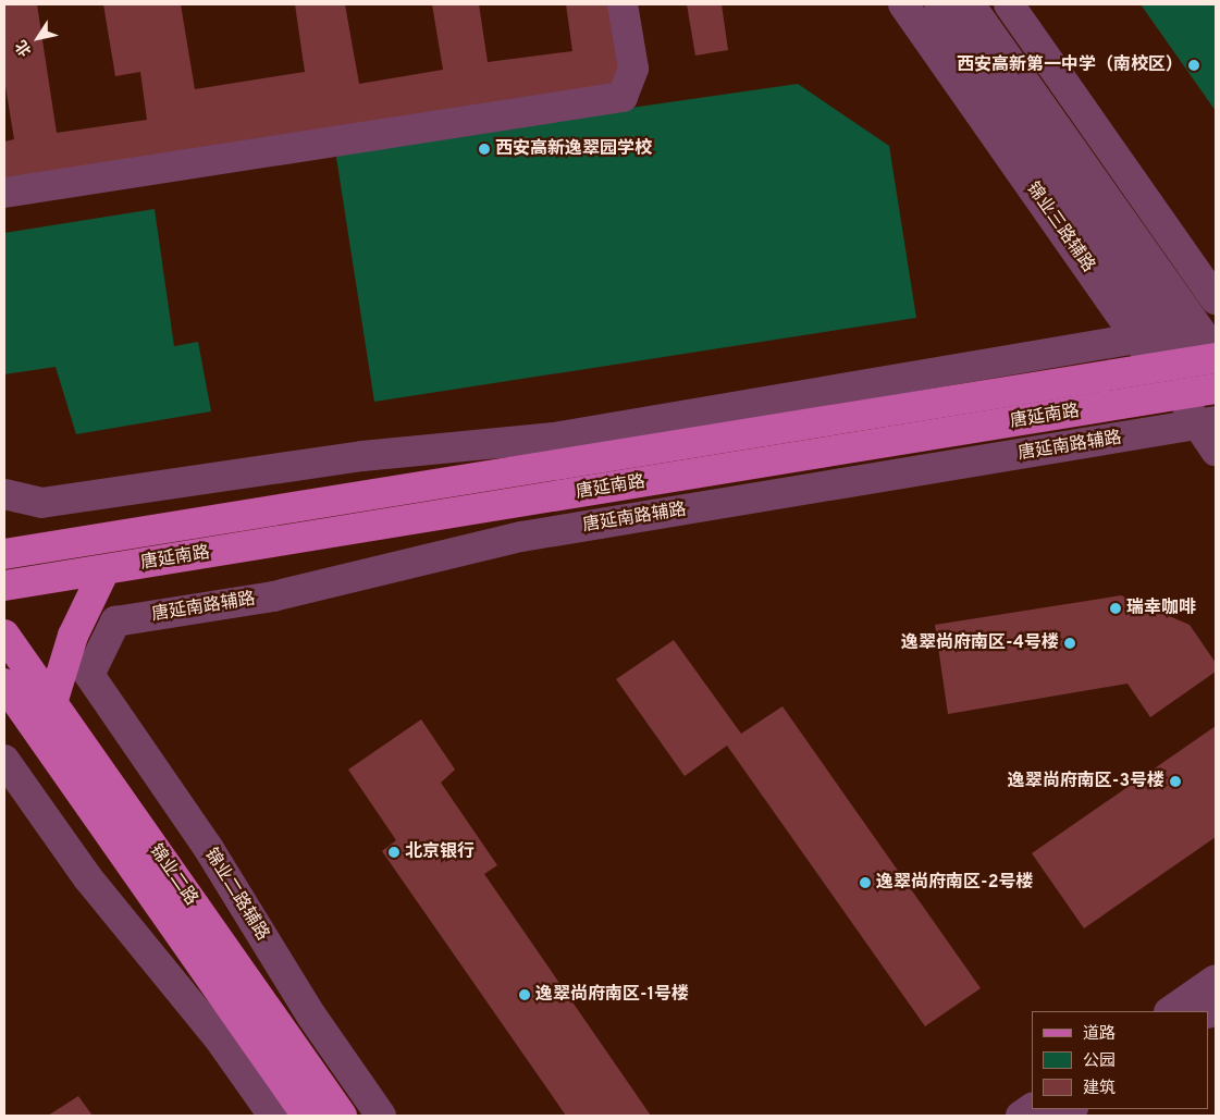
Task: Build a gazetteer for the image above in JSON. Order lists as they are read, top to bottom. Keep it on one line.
{"streets":{"main road":["唐延南路","锦业二路"],"street":["锦业三路辅路","唐延南路辅路","锦业二路辅路"]},"crossings":[["锦业三路辅路","唐延南路"],["唐延南路","唐延南路辅路"],["唐延南路辅路","锦业二路辅路"]],"places":["西安高新第一中学（南校区）","西安高新逸翠园学校","瑞幸咖啡","逸翠·尚府南区-4号楼","逸翠尚府南区-3号楼","北京银行","逸翠·尚府南区-2号楼","逸翠·尚府南区-1号楼"],"legend":["道路","公园","建筑"],"north":"bottom left"}
